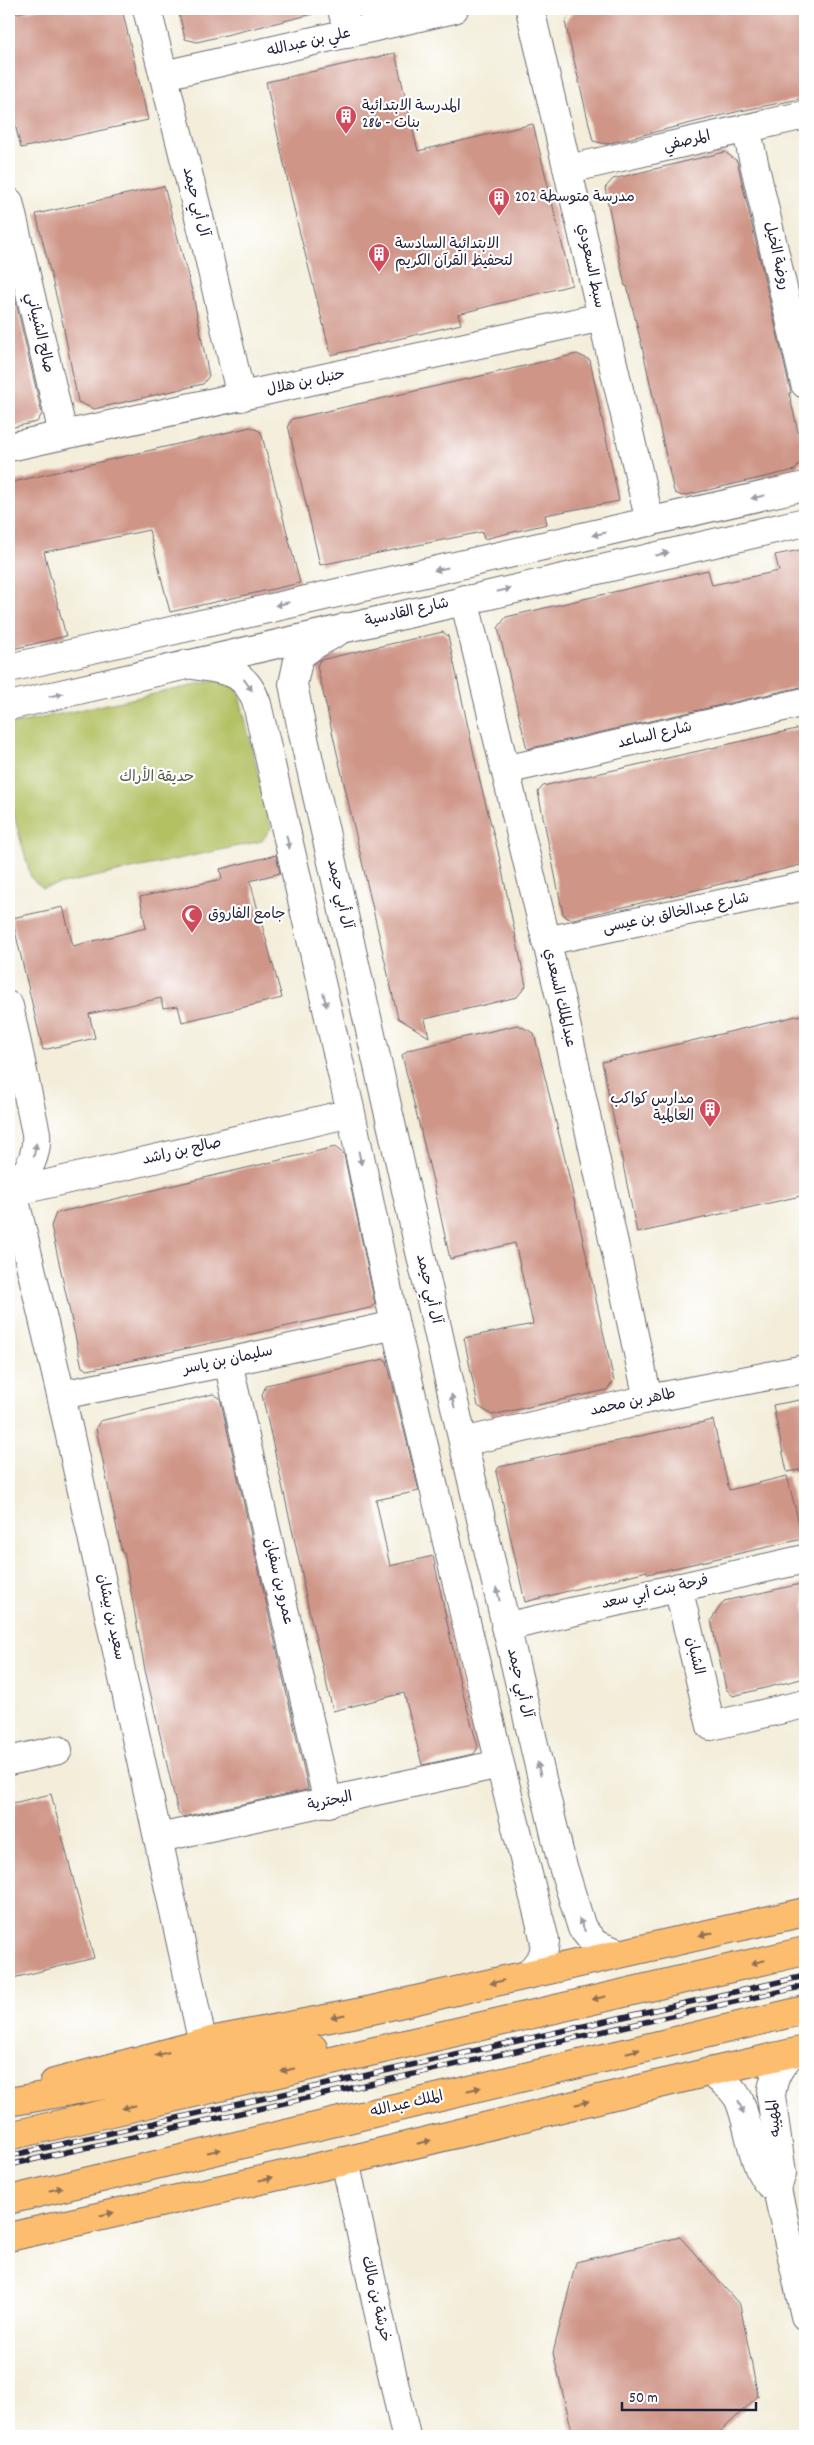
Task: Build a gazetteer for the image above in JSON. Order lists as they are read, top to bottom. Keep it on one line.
{"streets":{"main road":["الملك عبدالله"],"street":["علي بن عبدالله","المرصفي","آل أبي حيمد","روضة الخيل","سبط السعودي","صالح الشيباني","حنبل بن هلال","شارع القادسية","شارع الساعد","شارع عبدالخالق بن عيسى","عبدالملك السعدي","صالح بن راشد","سليمان بن ياسر","طاهر بن محمد","عمرو بن سفيان","فرحة بنت أبي سعد","سعيد بن بيشان","الشبان","البحترية","المهيبه","خرشة بن مالك"]},"crossings":[["علي بن عبدالله","آل أبي حيمد"],["المرصفي","روضة الخيل"],["المرصفي","سبط السعودي"],["آل أبي حيمد","حنبل بن هلال"],["آل أبي حيمد","شارع القادسية"],["آل أبي حيمد","طاهر بن محمد"],["آل أبي حيمد","فرحة بنت أبي سعد"],["سبط السعودي","حنبل بن هلال"],["صالح الشيباني","حنبل بن هلال"],["شارع القادسية","عبدالملك السعدي"],["شارع الساعد","عبدالملك السعدي"],["شارع عبدالخالق بن عيسى","عبدالملك السعدي"],["عبدالملك السعدي","طاهر بن محمد"],["صالح بن راشد","سعيد بن بيشان"],["سليمان بن ياسر","عمرو بن سفيان"],["سليمان بن ياسر","سعيد بن بيشان"],["عمرو بن سفيان","البحترية"],["فرحة بنت أبي سعد","الشبان"],["سعيد بن بيشان","البحترية"]],"parks":["حديقة الأراك"],"places":{"building":["المدرسة الابتدائية 286 - بنات","مدرسة متوسطة 202","الابتدائية السادسة لتحفيظ القرآن الكريم","مدارس كواكب العالمية"],"mosque":["جامع الفاروق"]},"scale_bar":"50 m"}
